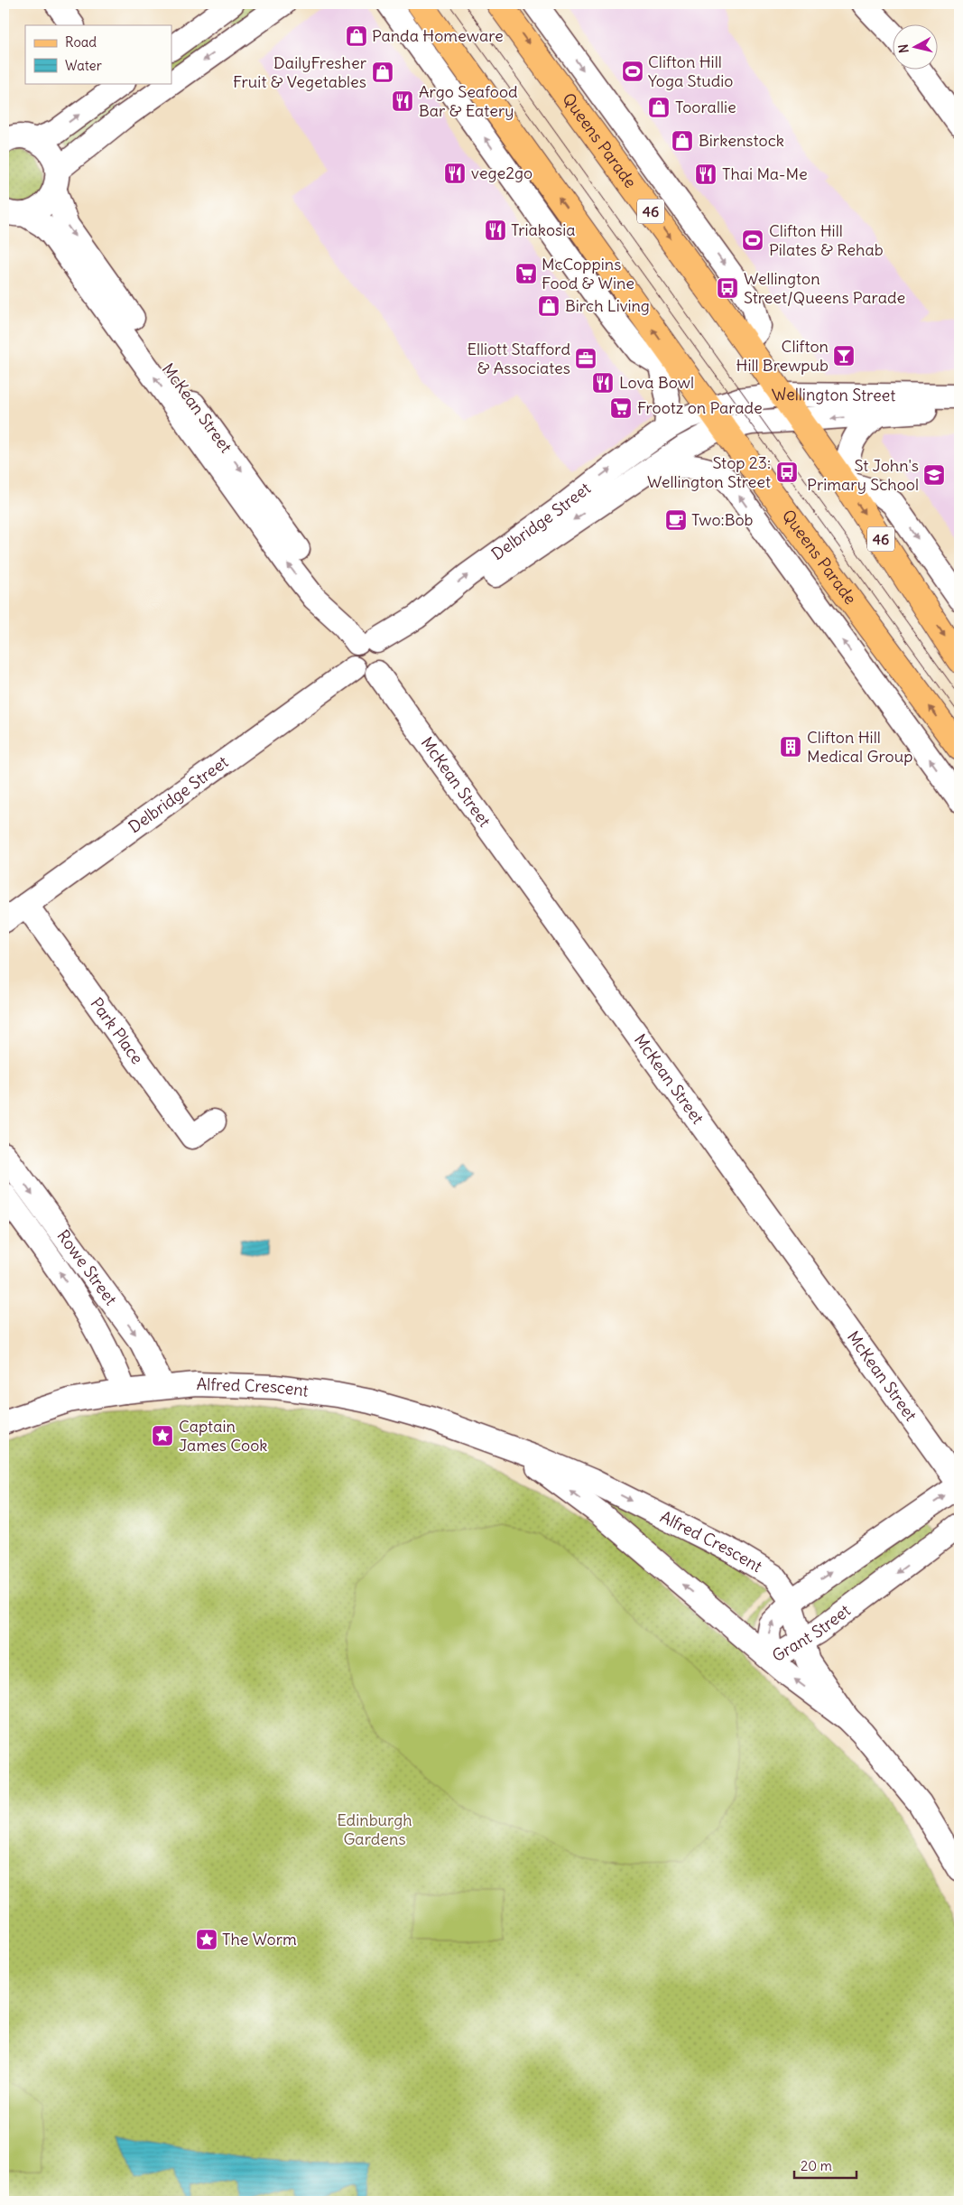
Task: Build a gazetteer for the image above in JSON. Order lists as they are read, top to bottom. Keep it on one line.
{"streets":{"main road":["Queens Parade","46"],"street":["Wellington Street","McKean Street","Delbridge Street","Park Place","Rowe Street","Alfred Crescent","Grant Street"]},"crossings":[["Queens Parade","Wellington Street"],["Queens Parade","Delbridge Street"],["Wellington Street","Delbridge Street"],["McKean Street","Delbridge Street"],["McKean Street","Grant Street"],["Delbridge Street","Park Place"],["Rowe Street","Alfred Crescent"],["Alfred Crescent","Grant Street"]],"parks":["Edinburgh Gardens"],"places":{"shop":["Panda Homeware","DailyFresher Fruit & Vegetables","Toorallie","Birkenstock","Birch Living"],"sports":["Clifton Hill Yoga Studio","Clifton Hill Pilates & Rehab"],"restaurant":["Argo Seafood Bar & Eatery","vege2go","Thai Ma-Me","Triakosia","Lova Bowl"],"supermarket":["McCoppins Food & Wine","Frootz on Parade"],"bus stop":["Wellington Street/Queens Parade","Stop 23: Wellington Street"],"bar":["Clifton Hill Brewpub"],"office":["Elliott Stafford & Associates"],"school or university":["St John's Primary School"],"cafe":["Two:Bob"],"building":["Clifton Hill Medical Group"],"place":["Captain James Cook","The Worm"]},"legend":["Road","Water"],"scale_bar":"20 m","north":"left"}
